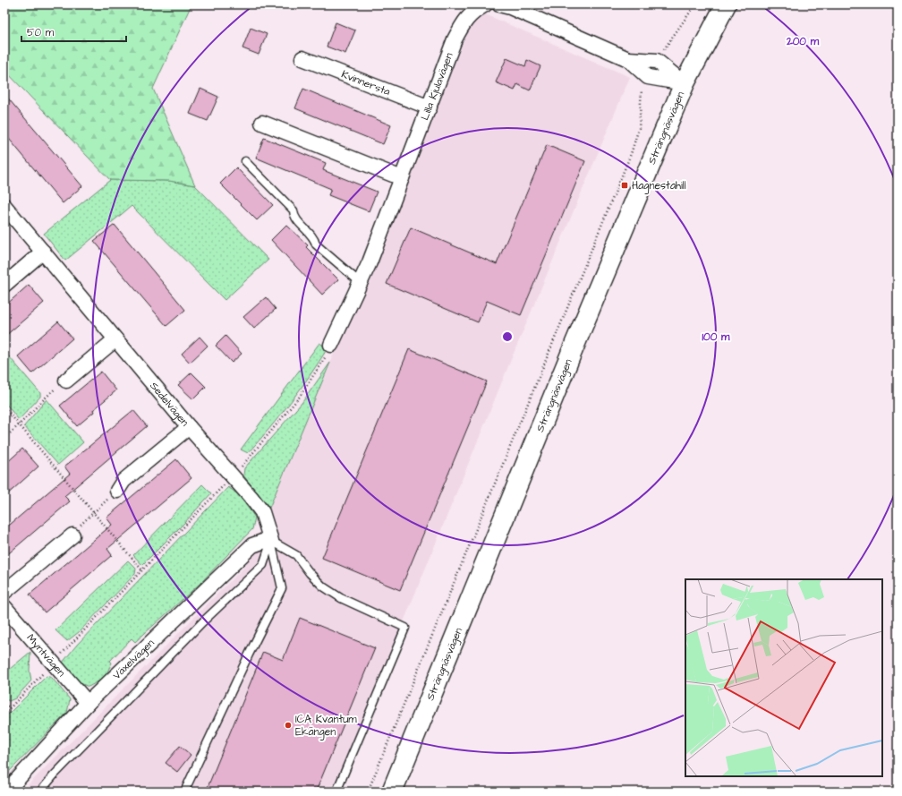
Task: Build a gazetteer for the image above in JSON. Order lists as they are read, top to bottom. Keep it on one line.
{"streets":{"main road":["Strängnäsvägen"],"street":["Kvinnersta","Lilla Kjulavägen","Sedelvägen","Myntvägen","Växelvägen"]},"crossings":[["Kvinnersta","Lilla Kjulavägen"],["Myntvägen","Växelvägen"]],"places":{"transit":["Hagnestahill"],"other":["ICA Kvantum Ekängen"]},"scale_bar":"50 m","rings":["200 m","100 m"]}
